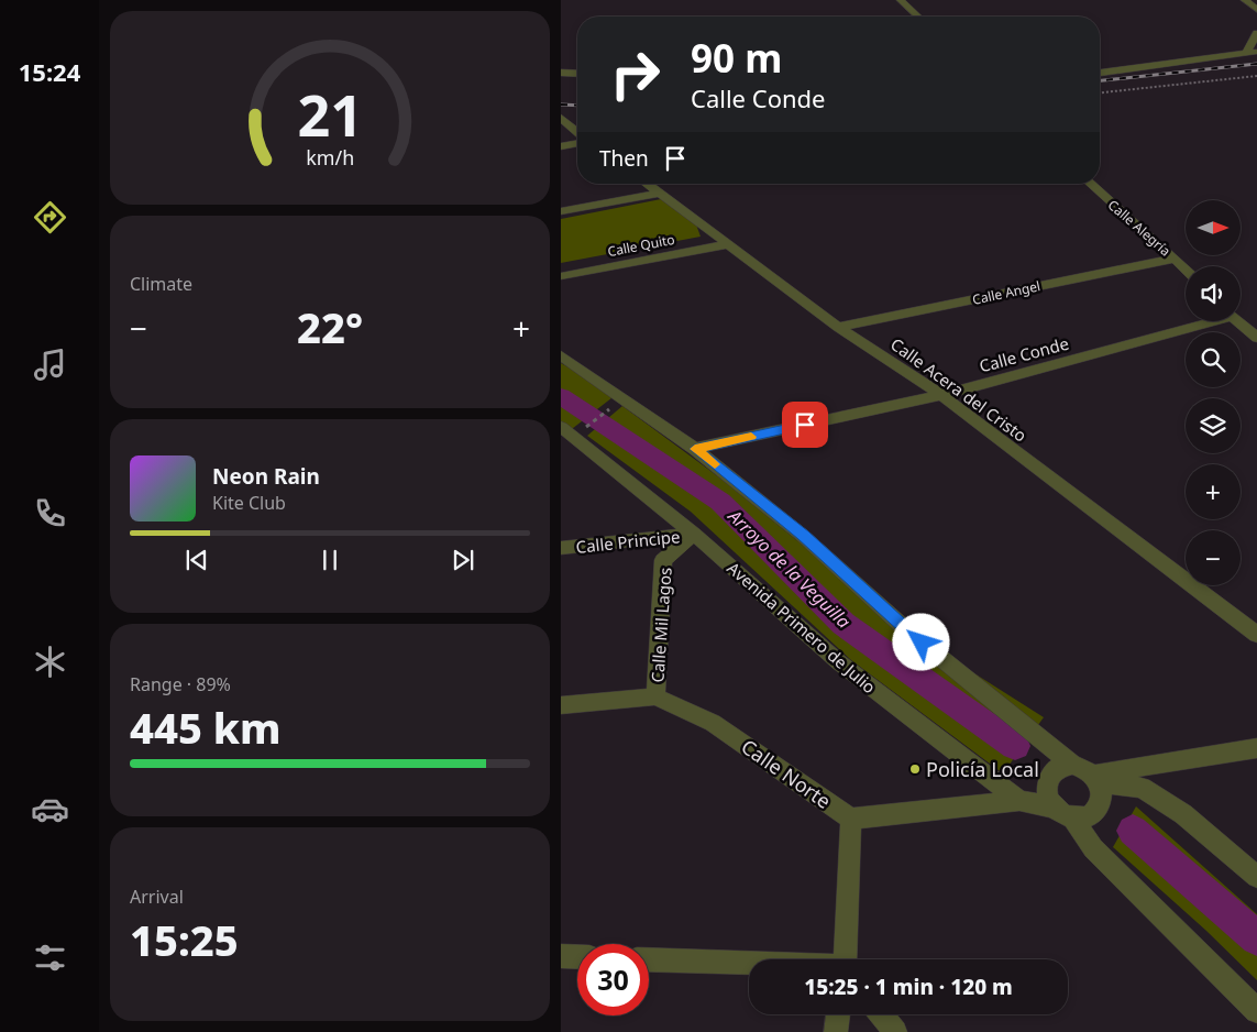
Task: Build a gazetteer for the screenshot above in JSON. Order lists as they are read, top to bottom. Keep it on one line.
{"streets":{"street":["Calle Alegría","Calle Quito","Calle Angel","Calle Conde","Calle Acera del Cristo","Calle Principe","Calle Mil Lagos","Avenida Primero de Julio","Calle Norte"]},"crossings":[["Calle Alegría","Calle Angel"],["Calle Quito","Calle Acera del Cristo"],["Calle Angel","Calle Acera del Cristo"],["Calle Conde","Calle Acera del Cristo"],["Calle Principe","Calle Mil Lagos"],["Calle Principe","Avenida Primero de Julio"],["Calle Mil Lagos","Avenida Primero de Julio"],["Calle Mil Lagos","Calle Norte"]],"water":["Arroyo de la Veguilla"],"places":["Policía Local"],"north":"right","page":{"tabs":"15:24","turn":["90 m","Calle Conde"],"then":"Then","map_buttons":["+","−"],"tile":["Climate",["Range · 89%","445 km"],["Arrival","15:25"]],"heat":["−","22°","+"],"song":["Neon Rain","Kite Club"],"limit":"30","trip":"15:25 · 1 min · 120 m","gauge":["21","km/h"]}}
